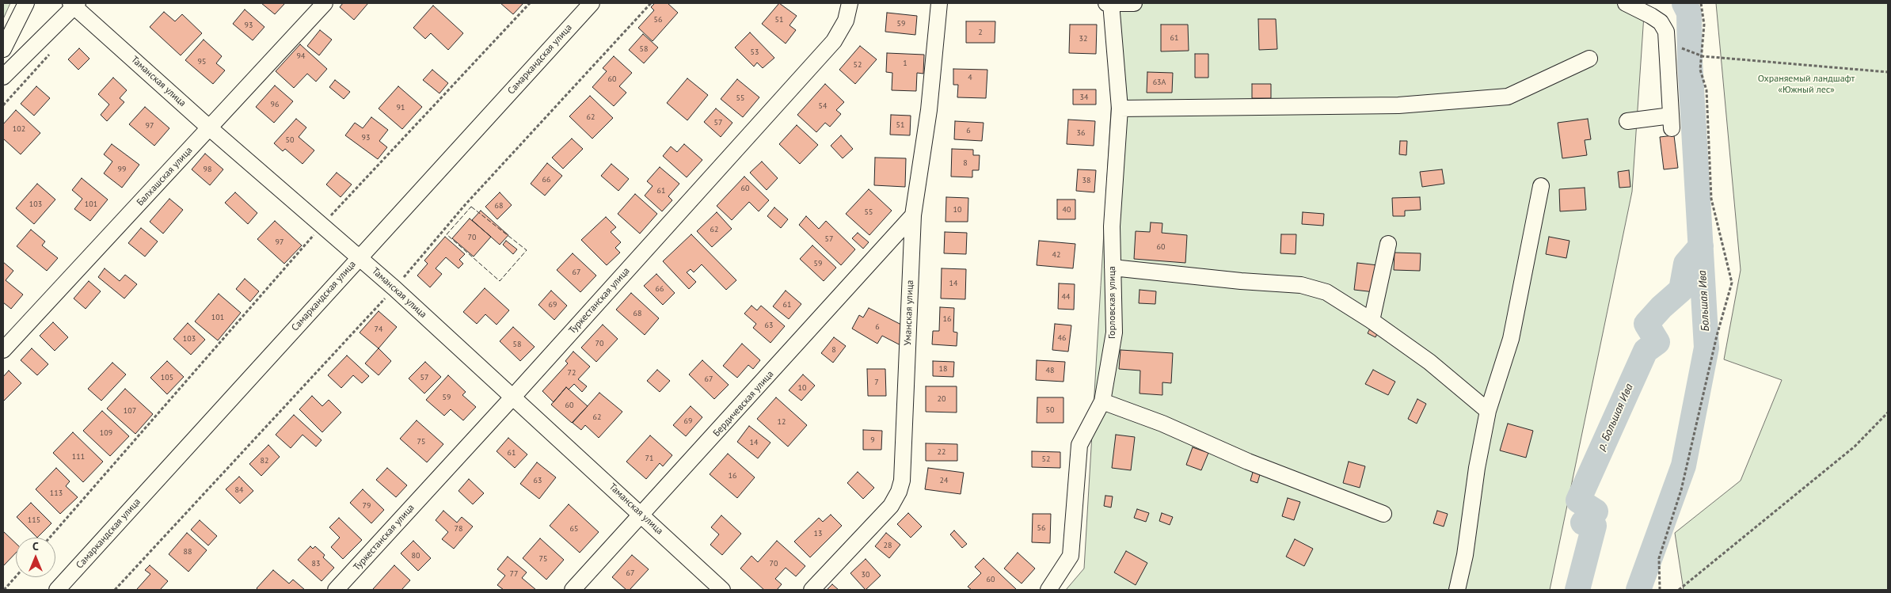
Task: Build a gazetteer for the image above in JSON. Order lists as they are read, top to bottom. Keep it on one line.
{"streets":{"street":["Самаркандская улица","Таманская улица","Балхашская улица","Туркестанская улица","Горловская улица","Уманская улица","Бердичевская улица"]},"crossings":[["Самаркандская улица","Таманская улица"],["Таманская улица","Балхашская улица"],["Таманская улица","Туркестанская улица"],["Таманская улица","Бердичевская улица"],["Уманская улица","Бердичевская улица"]],"water":["Большая Ива","р. Большая Ива"],"parks":["Охраняемый ландшафт «Южный лес»"],"house_numbers":["56","51","59","93","2","61","32","58","53","94","95","1","52","4","60","63А","34","55","96","54","91","62","57","51","97","102","6","36","93","50","8","99","98","66","38","60","61","103","101","68","10","40","55","62","70","57","97","60","42","59","67","14","66","44","69","61","68","101","16","63","6","74","46","103","70","58","8","18","48","72","105","57","67","7","10","59","20","60","50","107","62","69","12","109","9","75","14","22","61","111","71","52","82","16","63","24","84","113","79","115","56","78","65","13","28","88","80","75","83","70","67","77","30","60"],"north":"top"}
